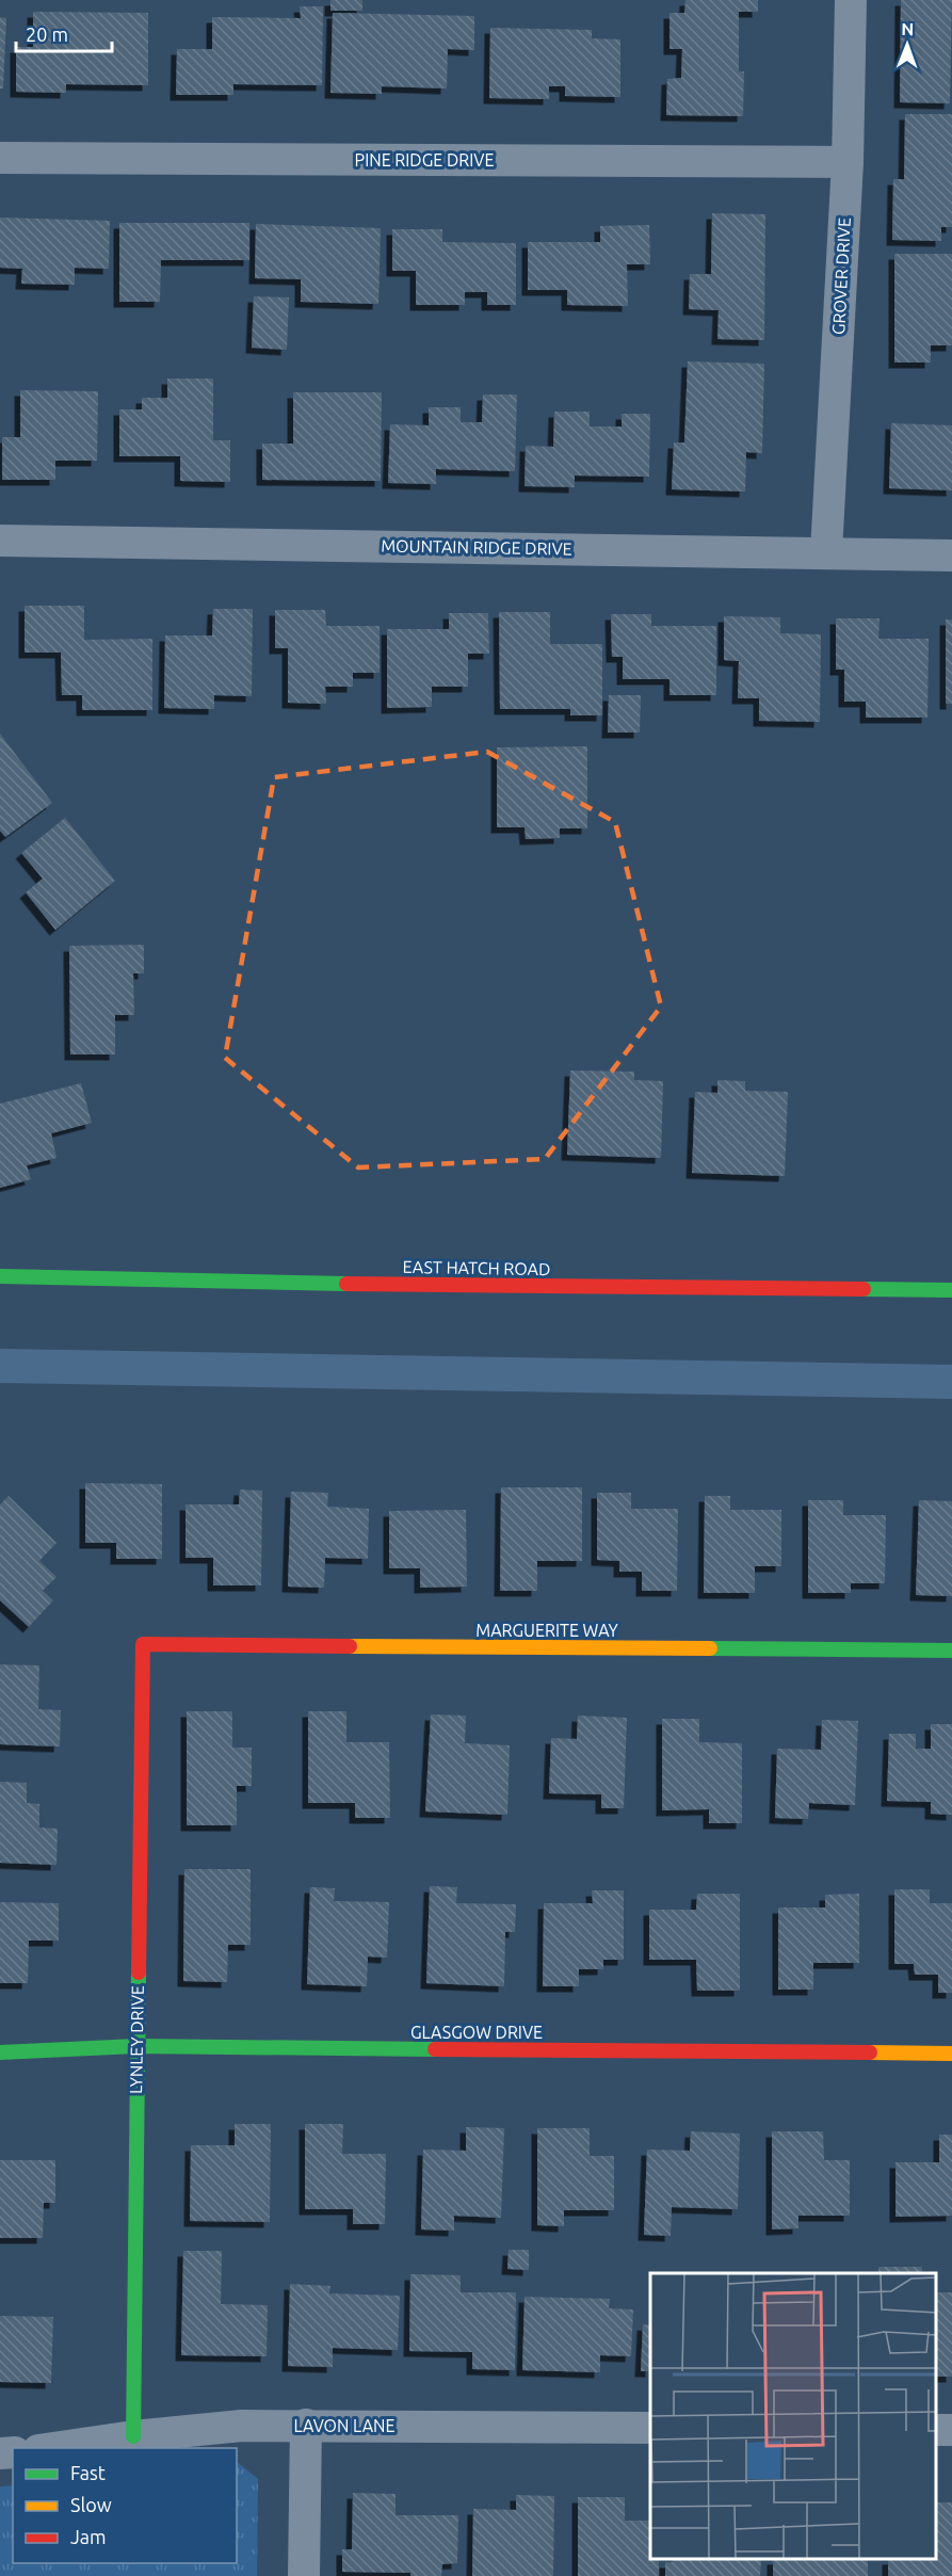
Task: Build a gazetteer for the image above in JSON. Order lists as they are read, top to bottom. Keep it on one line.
{"streets":{"street":["PINE RIDGE DRIVE","GROVER DRIVE","MOUNTAIN RIDGE DRIVE","EAST HATCH ROAD","MARGUERITE WAY","GLASGOW DRIVE","LYNLEY DRIVE","LAVON LANE"]},"crossings":[["PINE RIDGE DRIVE","GROVER DRIVE"],["GROVER DRIVE","MOUNTAIN RIDGE DRIVE"],["MARGUERITE WAY","LYNLEY DRIVE"],["GLASGOW DRIVE","LYNLEY DRIVE"],["LYNLEY DRIVE","LAVON LANE"]],"legend":["Fast","Slow","Jam"],"scale_bar":"20 m","north":"top"}
